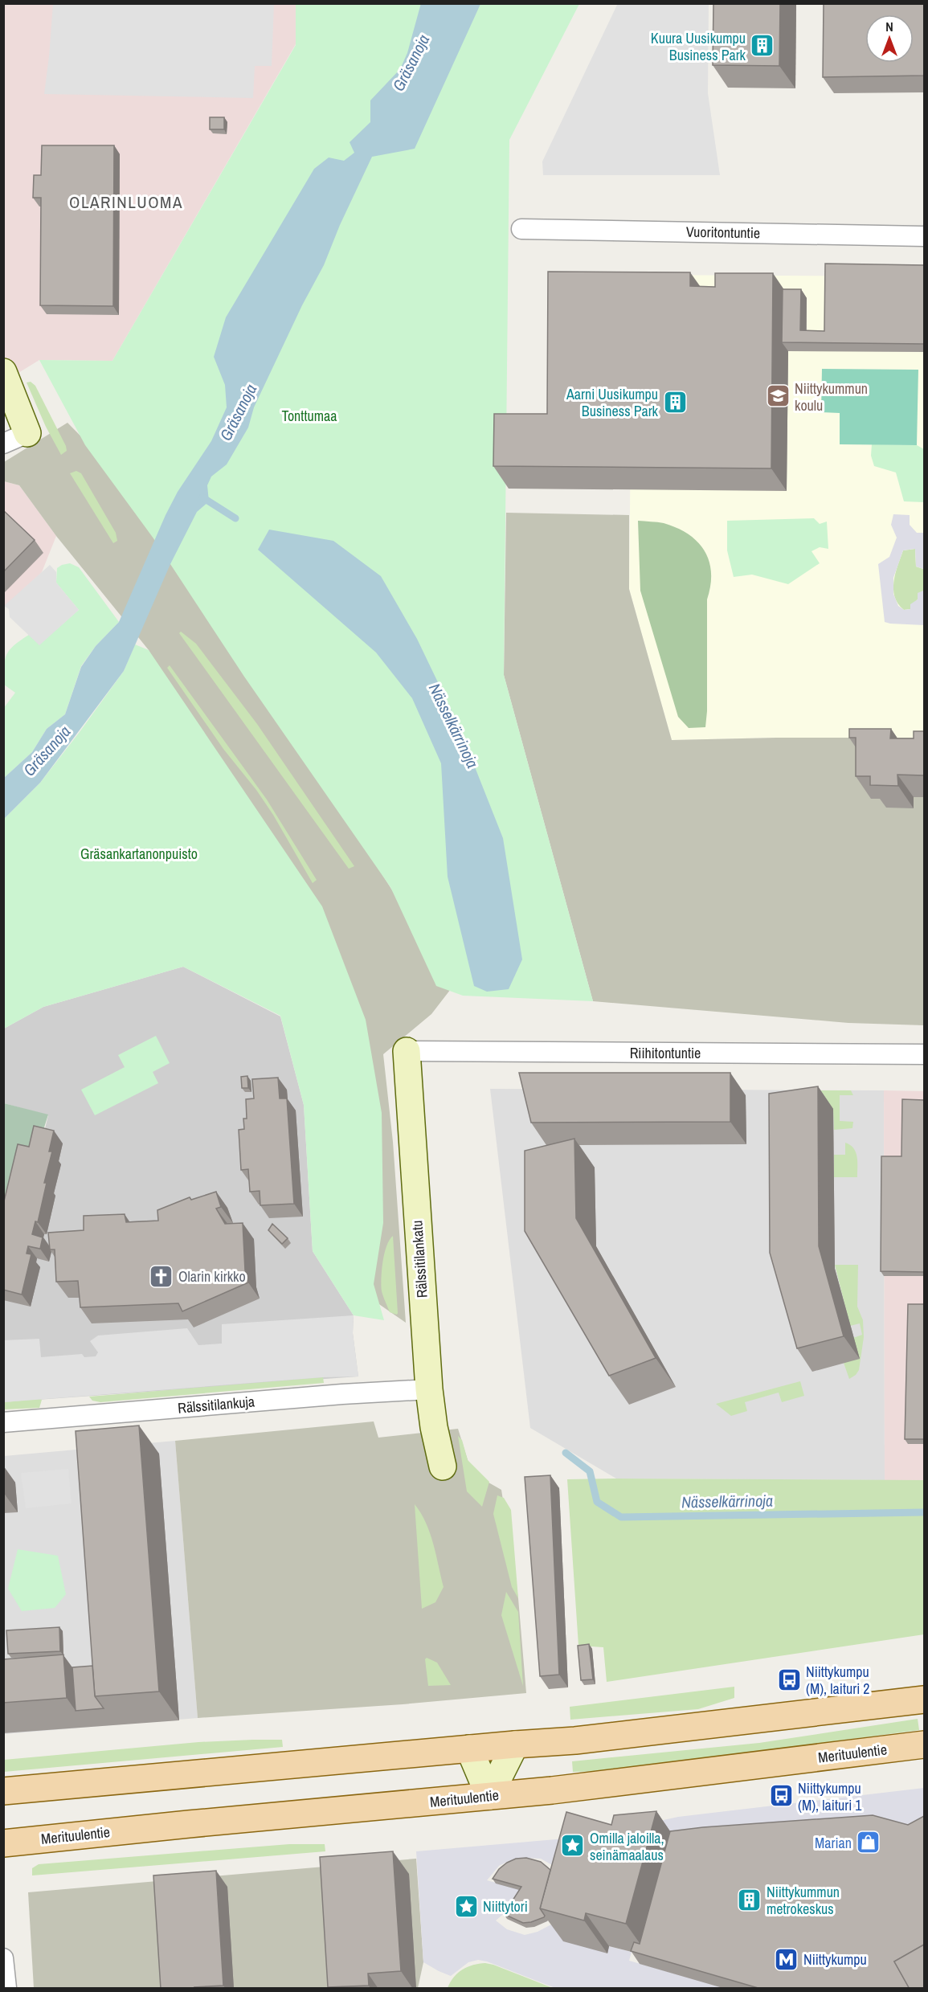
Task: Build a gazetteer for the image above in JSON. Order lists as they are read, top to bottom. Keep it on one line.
{"streets":{"main road":["Rälssitilankatu","Merituulentie"],"street":["Vuoritontuntie","Riihitontuntie","Rälssitilankuja"]},"crossings":[["Riihitontuntie","Rälssitilankatu"],["Rälssitilankatu","Rälssitilankuja"]],"districts":["OLARINLUOMA"],"water":["Gräsanoja","Nässelkärrinoja"],"parks":["Tonttumaa","Gräsankartanonpuisto"],"places":{"building":["Kuura Uusikumpu Business Park","Aarni Uusikumpu Business Park","Niittykummun metrokeskus"],"school or university":["Niittykummun koulu"],"church":["Olarin kirkko"],"bus stop":["Niittykumpu (M), laituri 2","Niittykumpu (M), laituri 1"],"shop":["Marian"],"place":["Omilla jaloilla, seinämaalaus","Niittytori"],"metro station":["Niittykumpu"]},"north":"top"}
